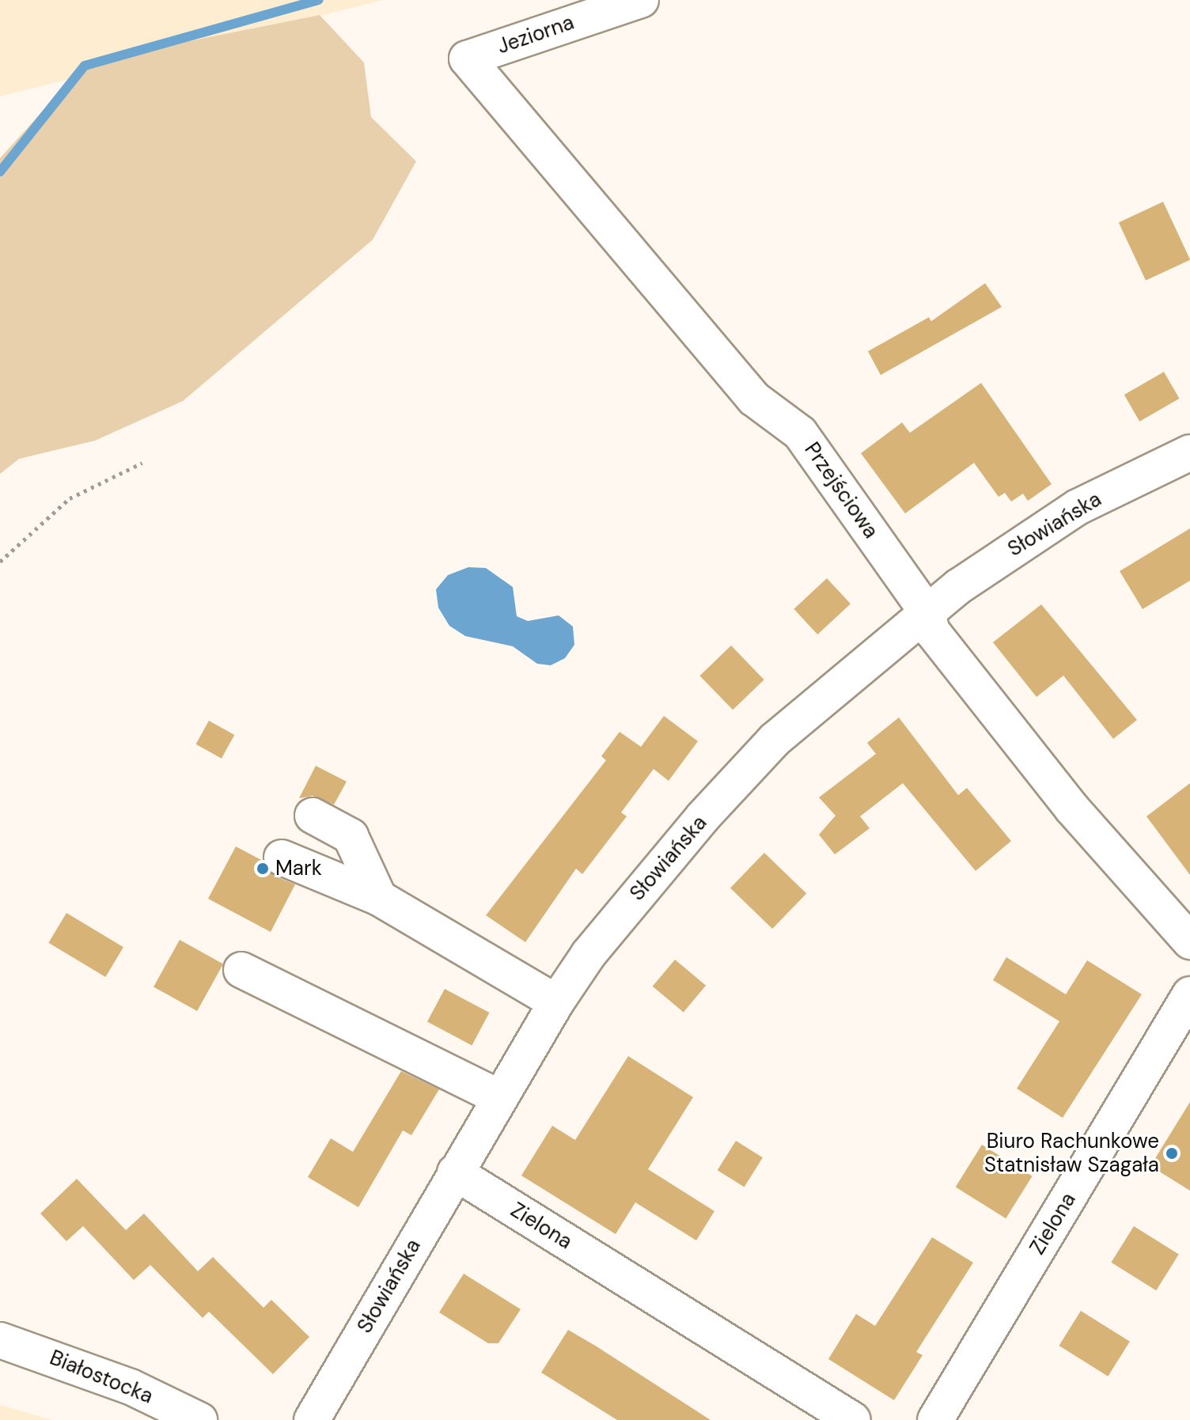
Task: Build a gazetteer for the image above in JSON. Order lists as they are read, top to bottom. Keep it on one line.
{"streets":{"street":["Jeziorna","Przejściowa","Słowiańska","Zielona","Białostocka"]},"crossings":[["Jeziorna","Przejściowa"],["Przejściowa","Słowiańska"],["Słowiańska","Zielona"]],"places":["Mark","Biuro Rachunkowe Statnisław Szagała"]}
